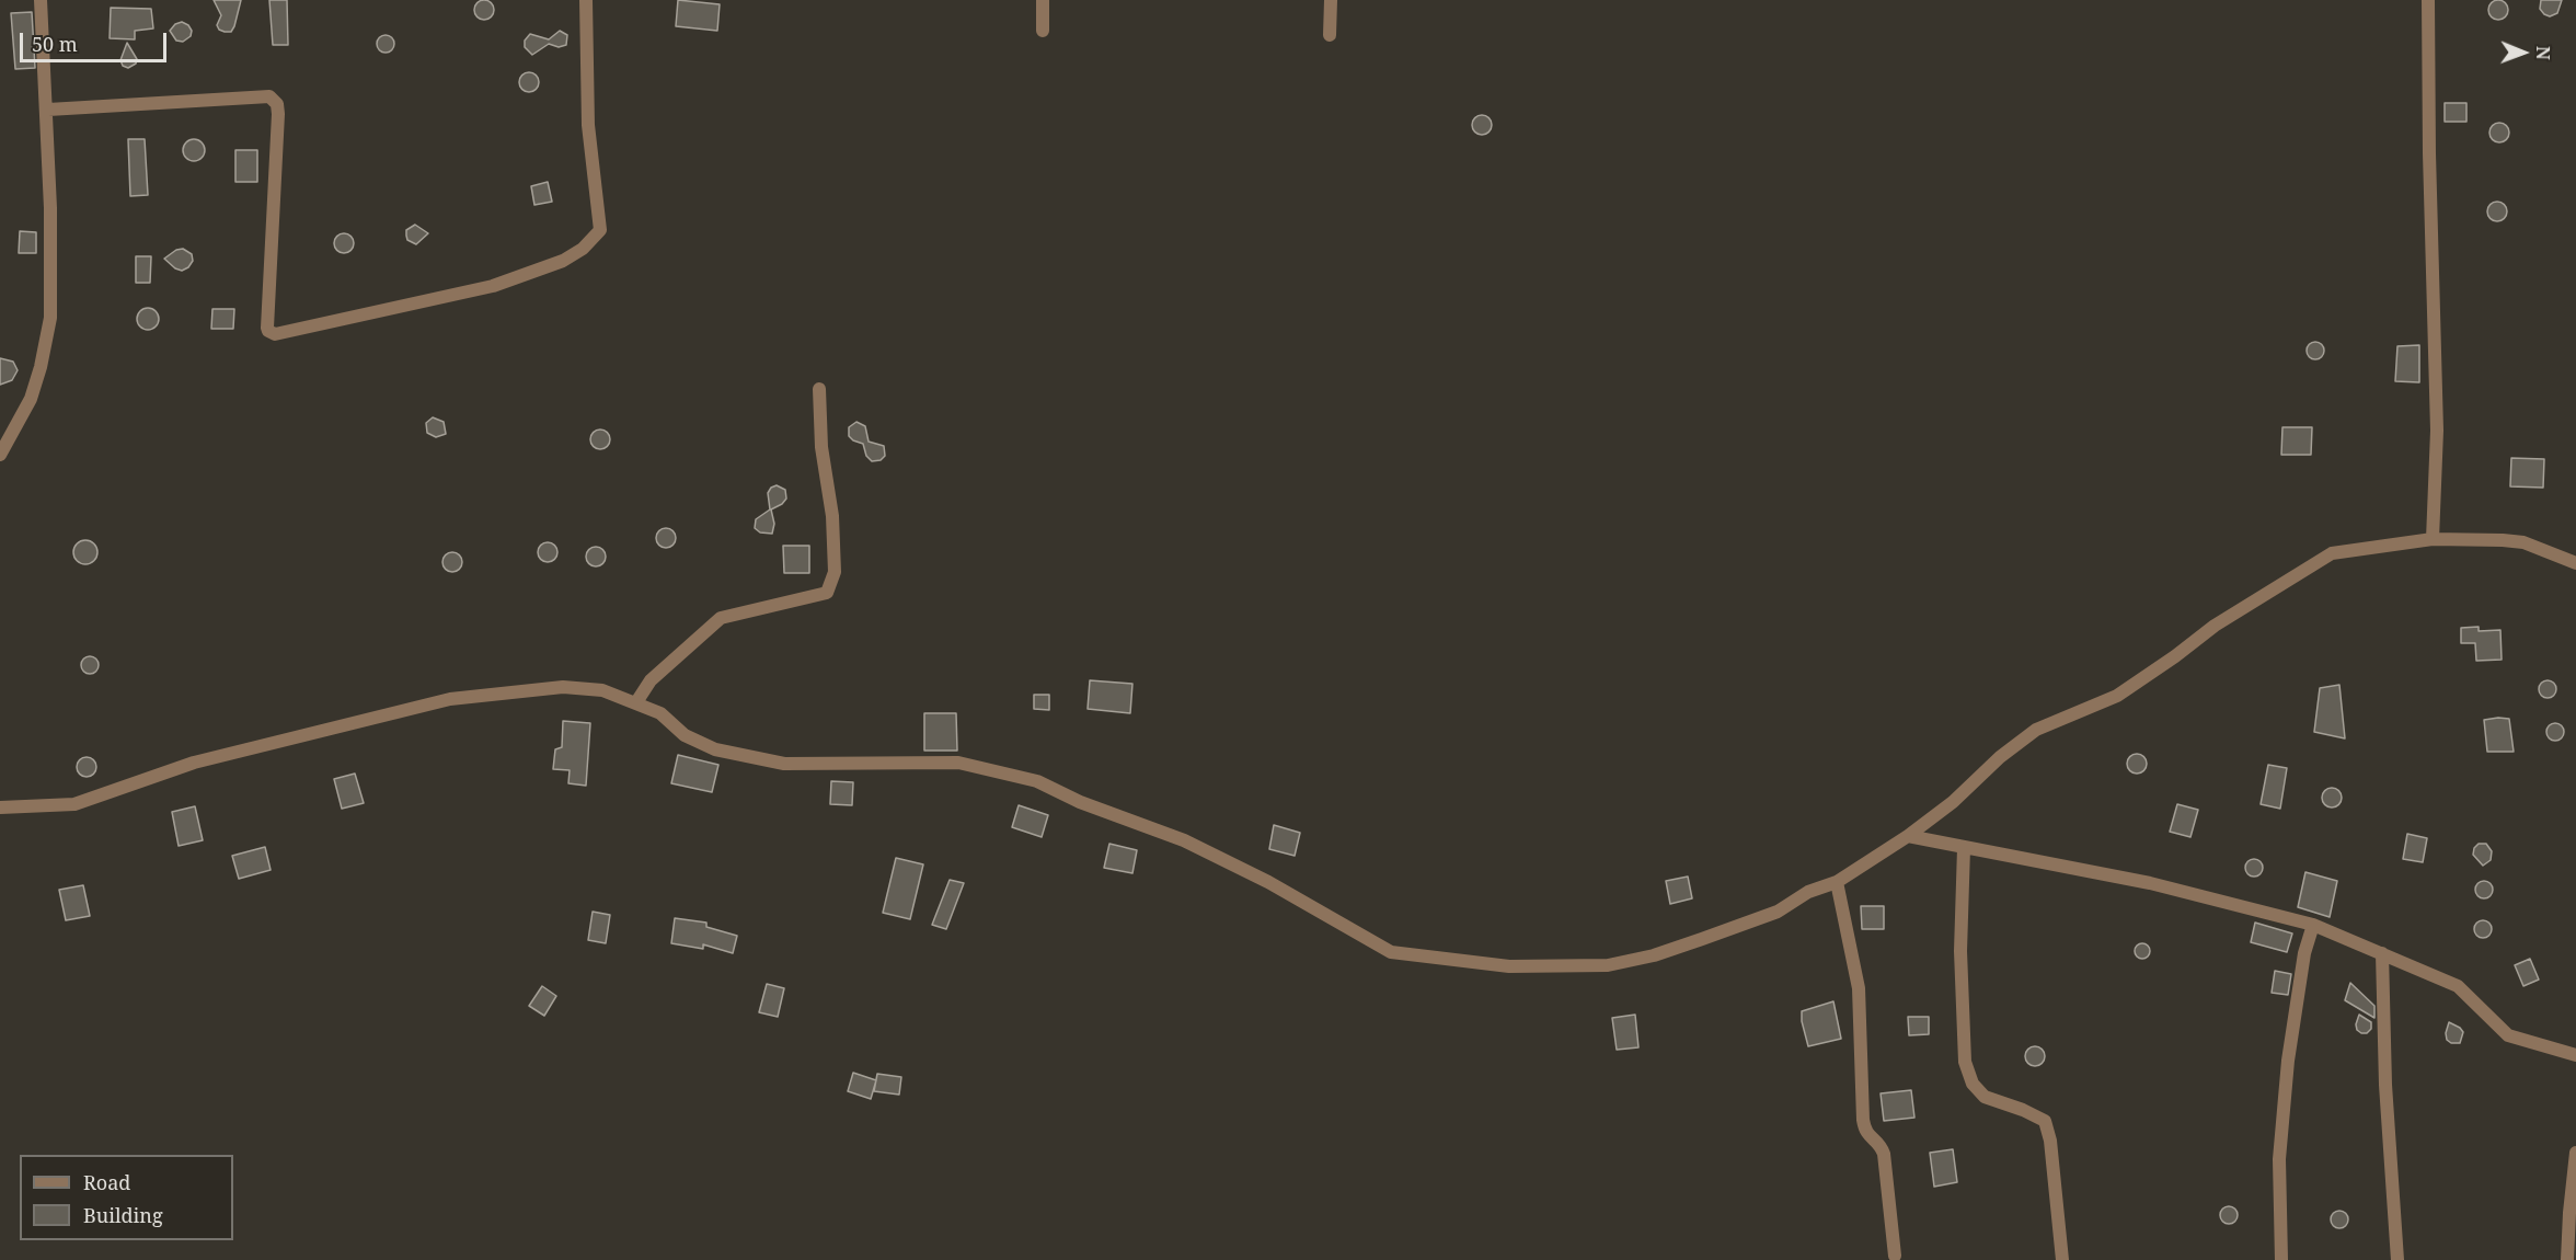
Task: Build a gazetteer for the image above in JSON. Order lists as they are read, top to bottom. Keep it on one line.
{"legend":["Road","Building"],"scale_bar":"50 m","north":"right"}
